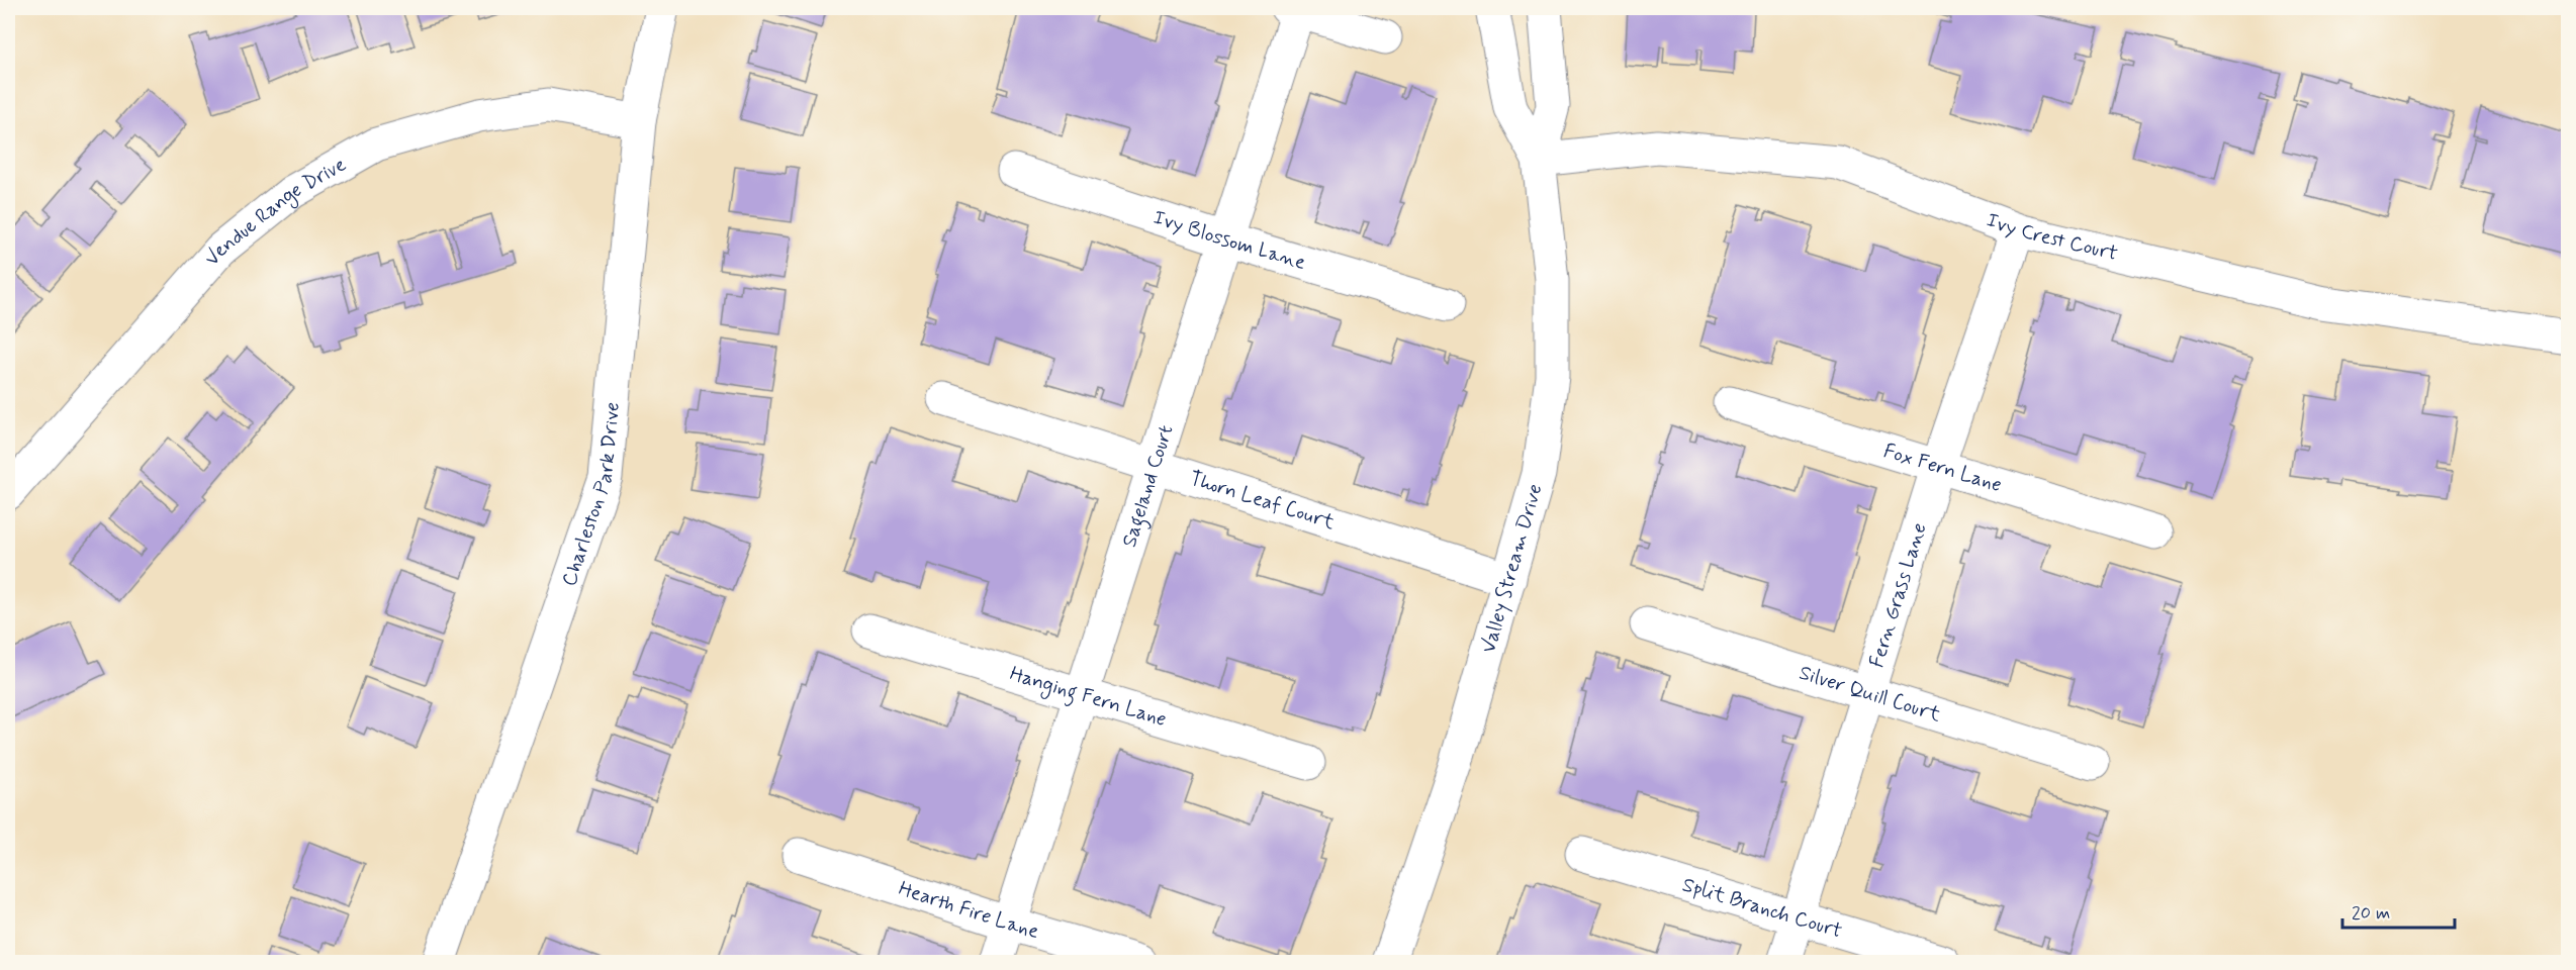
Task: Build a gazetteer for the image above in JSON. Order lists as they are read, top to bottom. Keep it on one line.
{"streets":{"street":["Vendue Range Drive","Ivy Crest Court","Ivy Blossom Lane","Fox Fern Lane","Sageland Court","Charleston Park Drive","Thorn Leaf Court","Valley Stream Drive","Fern Grass Lane","Silver Quill Court","Hanging Fern Lane","Split Branch Court","Hearth Fire Lane"]},"crossings":[["Vendue Range Drive","Charleston Park Drive"],["Ivy Crest Court","Valley Stream Drive"],["Ivy Crest Court","Fern Grass Lane"],["Ivy Blossom Lane","Sageland Court"],["Fox Fern Lane","Fern Grass Lane"],["Sageland Court","Thorn Leaf Court"],["Sageland Court","Hanging Fern Lane"],["Sageland Court","Hearth Fire Lane"],["Thorn Leaf Court","Valley Stream Drive"],["Fern Grass Lane","Silver Quill Court"],["Fern Grass Lane","Split Branch Court"]],"scale_bar":"20 m"}
